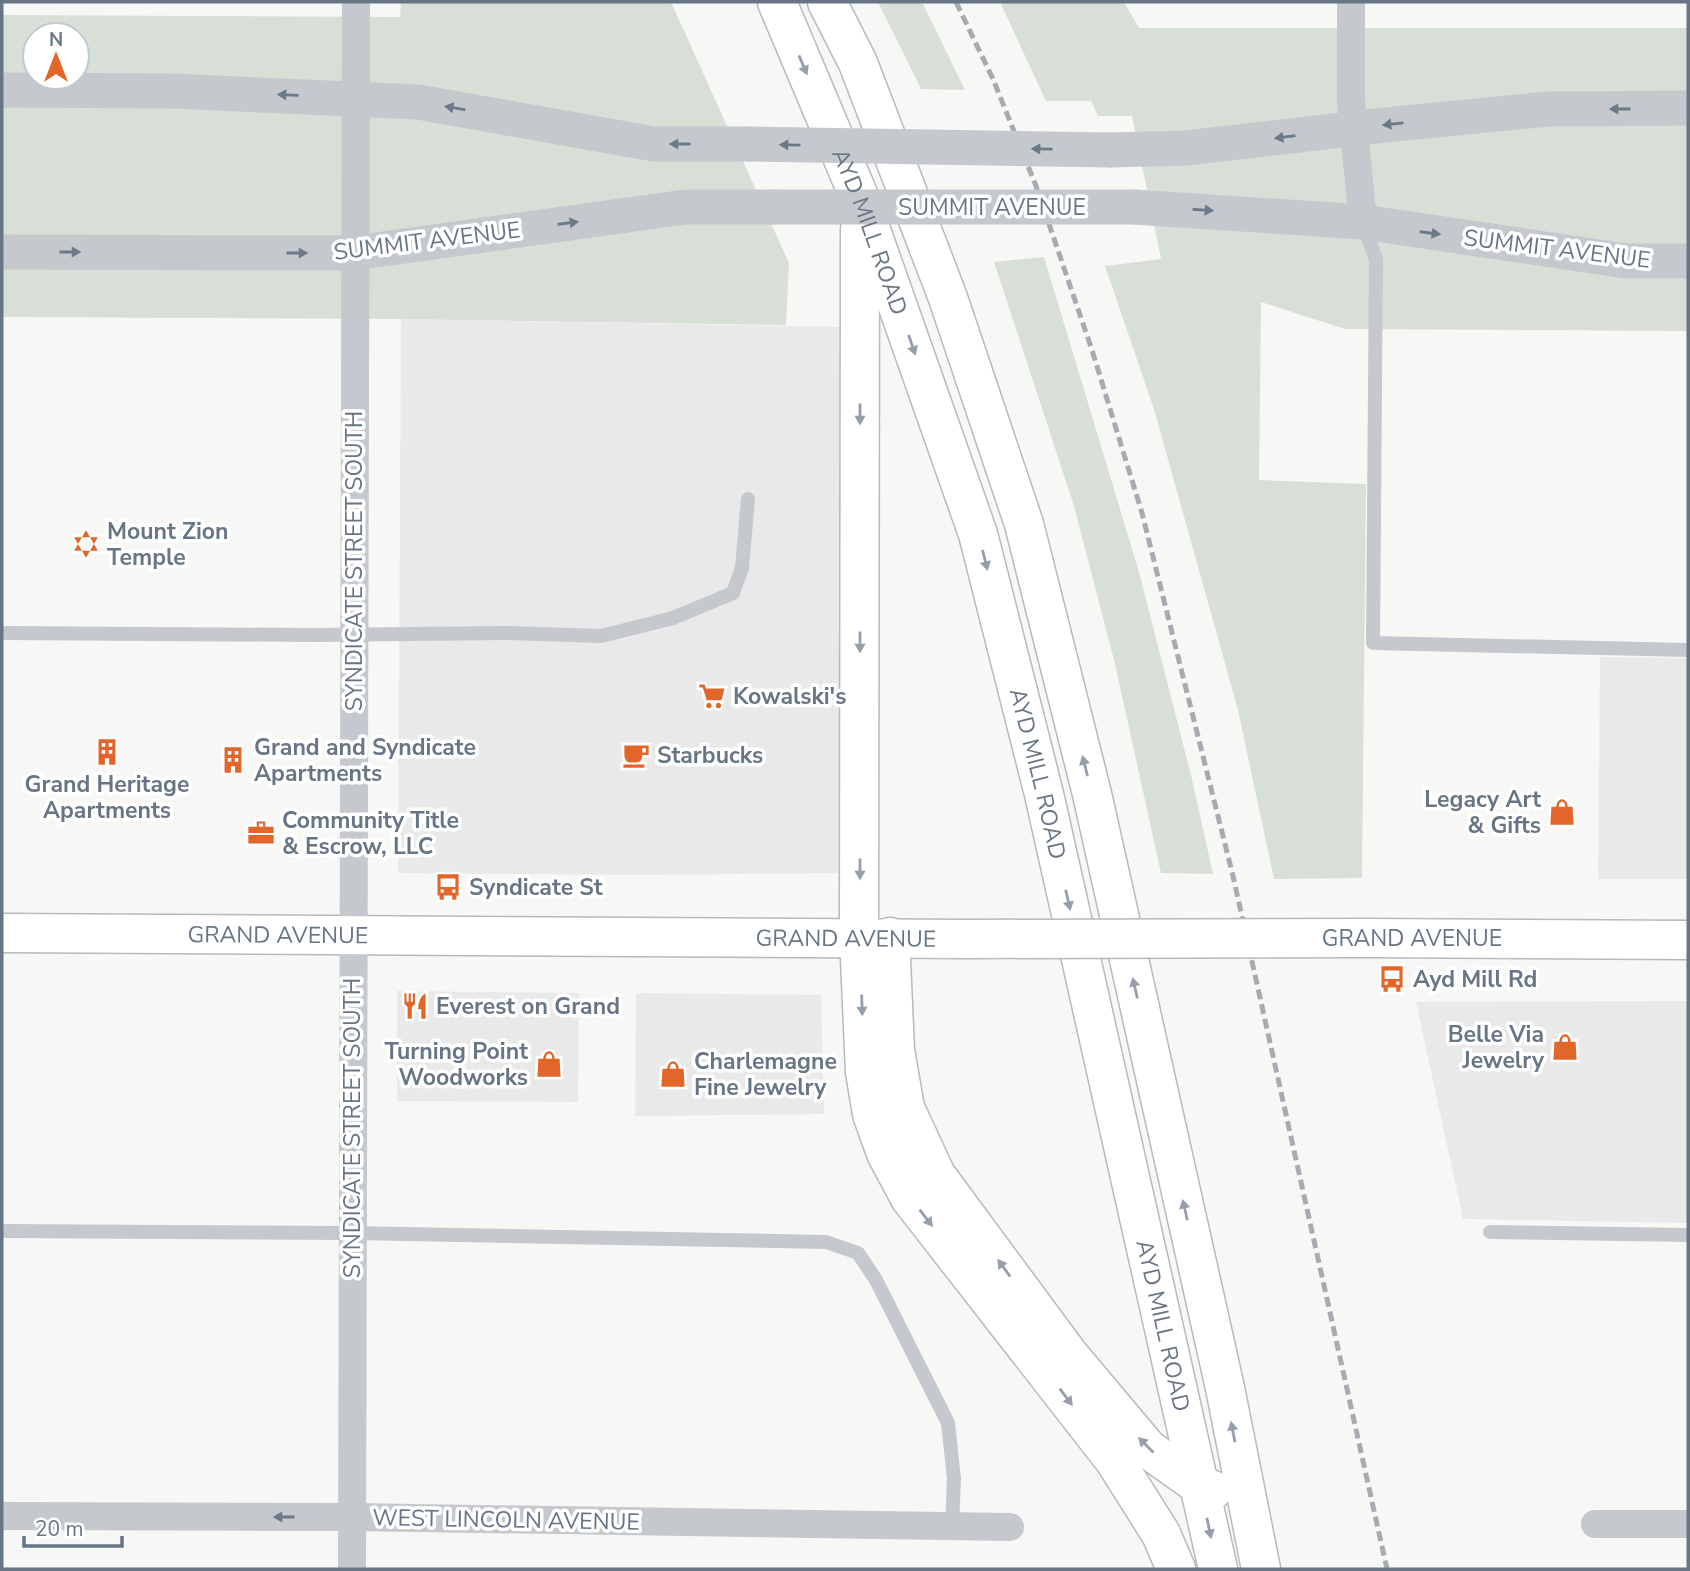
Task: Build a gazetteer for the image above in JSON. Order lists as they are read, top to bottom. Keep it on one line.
{"streets":{"main road":["AYD MILL ROAD","GRAND AVENUE"],"street":["SUMMIT AVENUE","SYNDICATE STREET SOUTH","WEST LINCOLN AVENUE"]},"crossings":[["SUMMIT AVENUE","SYNDICATE STREET SOUTH"],["SYNDICATE STREET SOUTH","GRAND AVENUE"],["SYNDICATE STREET SOUTH","WEST LINCOLN AVENUE"]],"places":{"synagogue":["Mount Zion Temple"],"supermarket":["Kowalski's"],"building":["Grand Heritage Apartments","Grand and Syndicate Apartments"],"cafe":["Starbucks"],"shop":["Legacy Art & Gifts","Belle Via Jewelry","Turning Point Woodworks","Charlemagne Fine Jewelry"],"office":["Community Title & Escrow, LLC"],"bus stop":["Syndicate St","Ayd Mill Rd"],"restaurant":["Everest on Grand"]},"scale_bar":"20 m","north":"top"}
